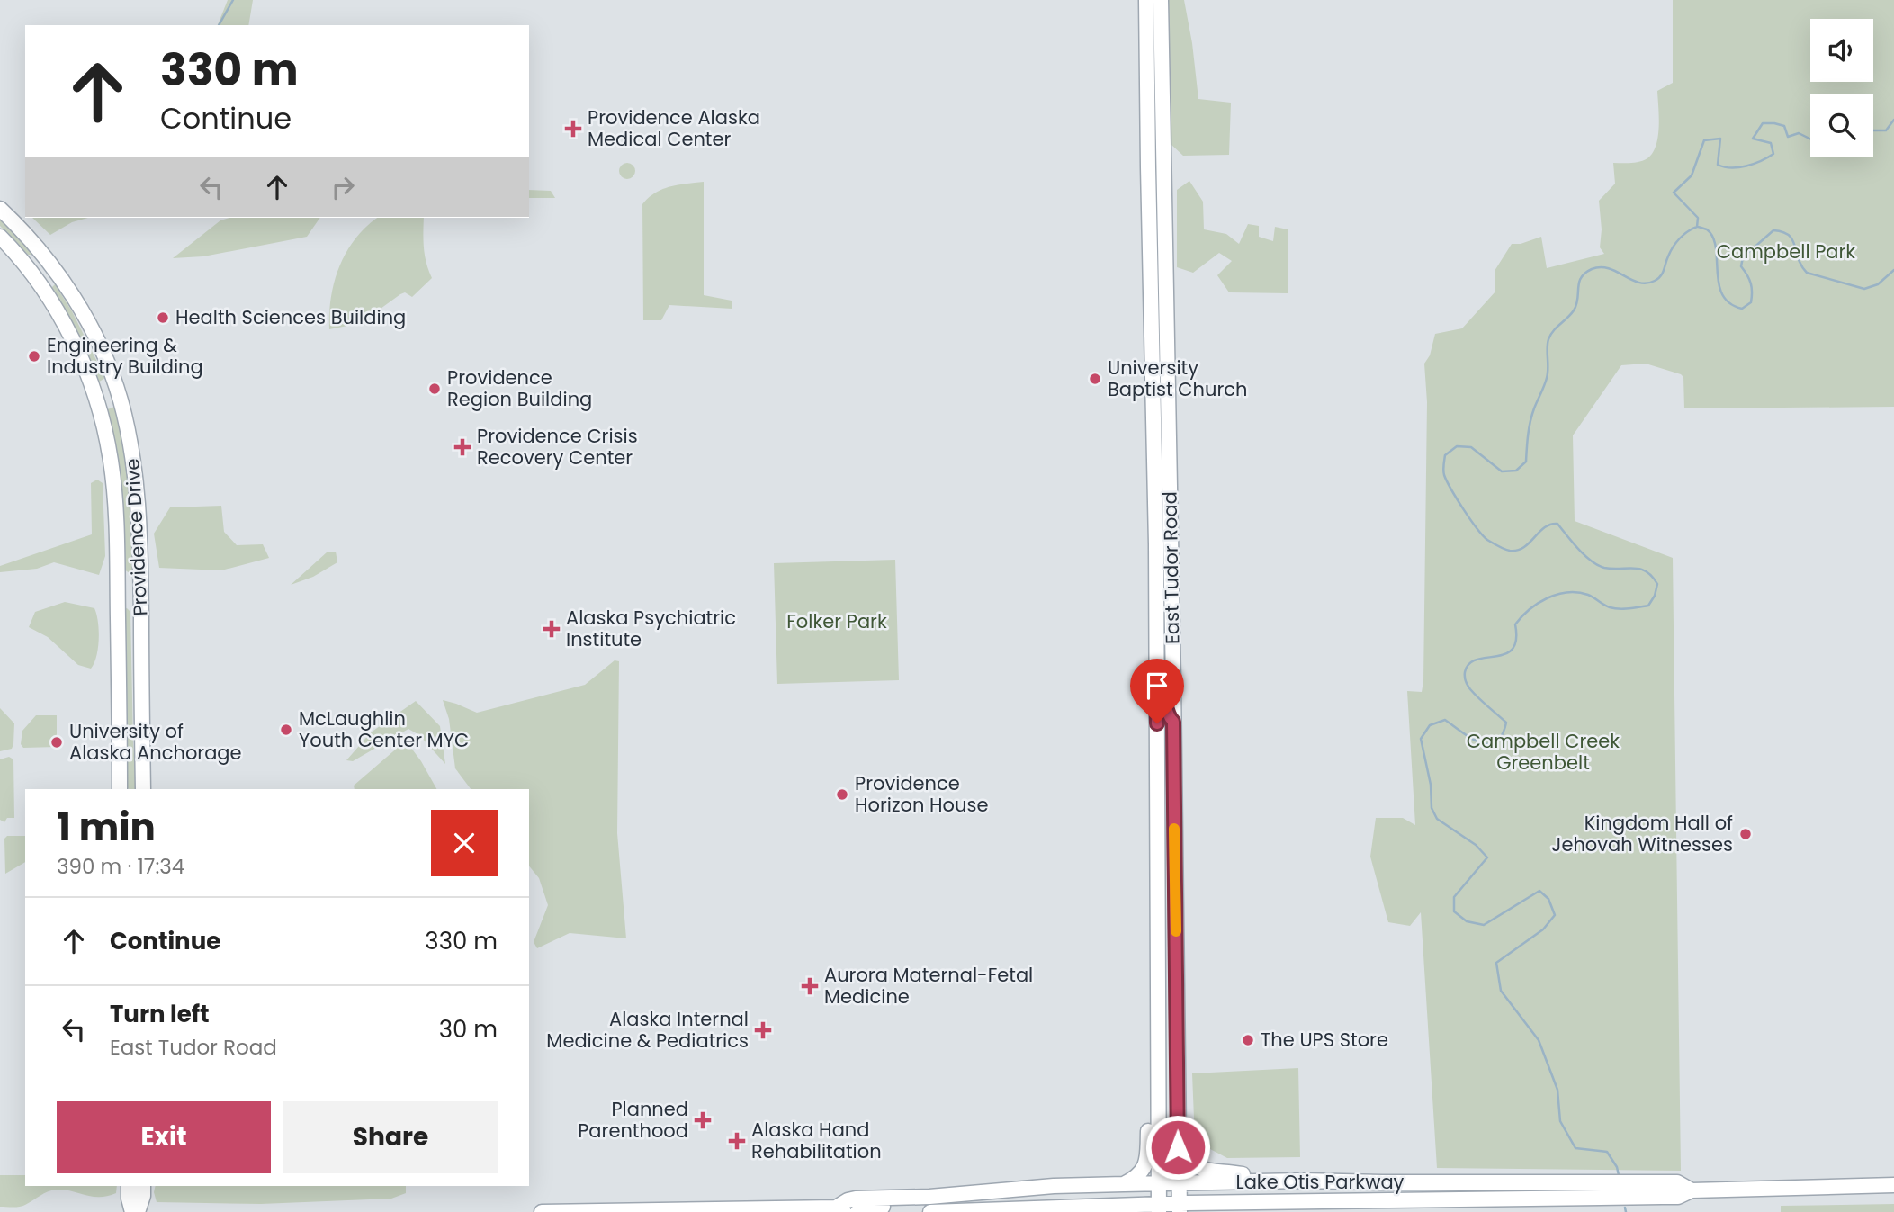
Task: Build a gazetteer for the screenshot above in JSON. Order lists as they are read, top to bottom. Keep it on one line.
{"streets":{"main road":["Providence Drive","East Tudor Road","Lake Otis Parkway"]},"crossings":[["East Tudor Road","Lake Otis Parkway"]],"parks":["Campbell Park","Folker Park","Campbell Creek Greenbelt"],"places":{"health":["Providence Alaska Medical Center","Providence Crisis Recovery Center","Alaska Psychiatric Institute","Aurora Maternal-Fetal Medicine","Alaska Internal Medicine & Pediatrics","Planned Parenthood","Alaska Hand Rehabilitation"],"other":["Health Sciences Building","Engineering & Industry Building","University Baptist Church","Providence Region Building","McLaughlin Youth Center MYC","University of Alaska Anchorage","Providence Horizon House","Kingdom Hall of Jehovah Witnesses","The UPS Store"]},"page":{"turn":["330 m","Continue"],"heading":["1 min","390 m · 17:34"],"list":[{"name":"Continue","value":"330 m"},{"name":"Turn left","note":"East Tudor Road","value":"30 m"}],"buttons":["Exit","Share"]}}
